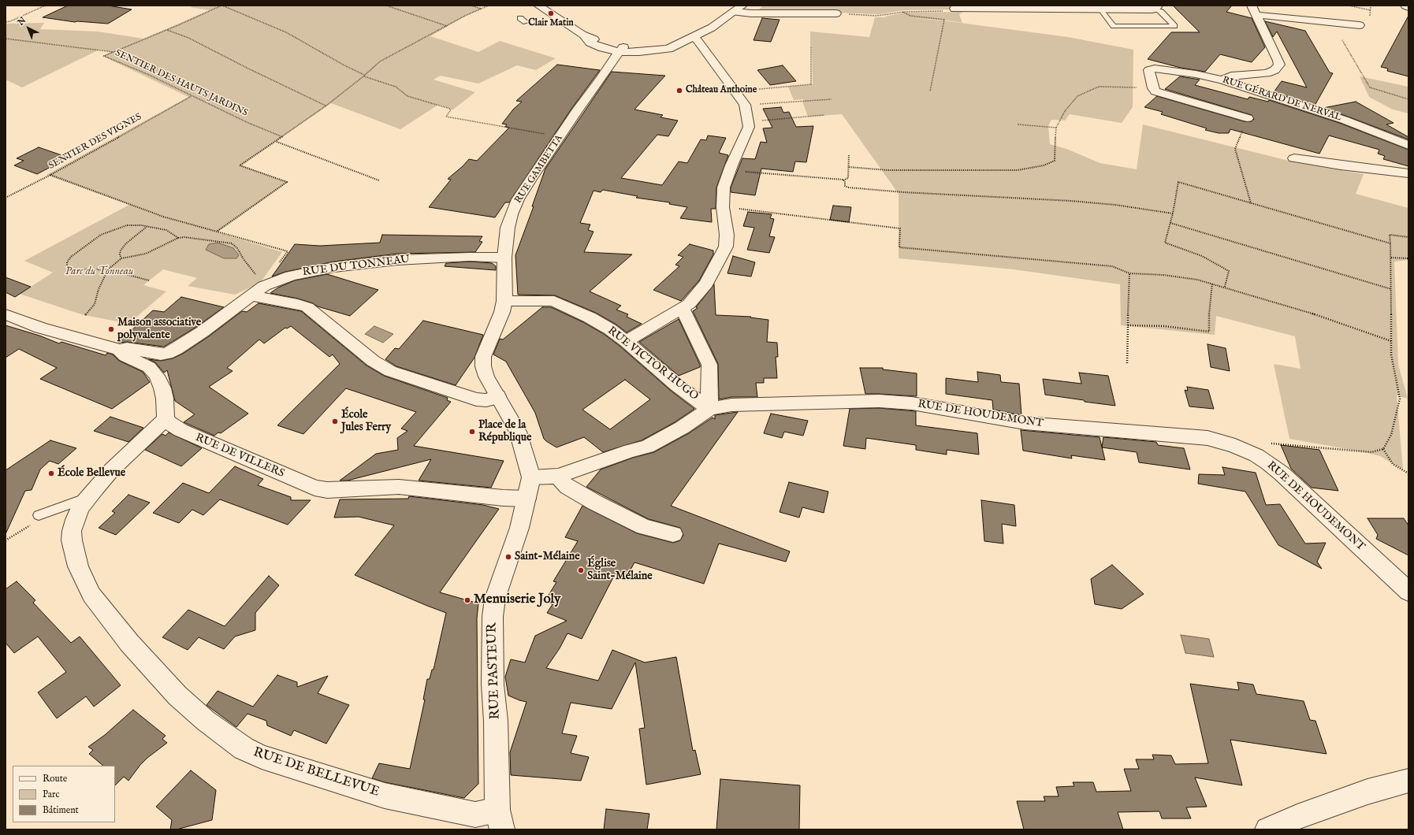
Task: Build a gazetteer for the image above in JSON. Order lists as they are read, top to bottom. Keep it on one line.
{"streets":{"street":["RUE GÉRARD DE NERVAL","RUE GAMBETTA","RUE DU TONNEAU","RUE VICTOR HUGO","RUE DE HOUDEMONT","RUE DE VILLERS","RUE PASTEUR","RUE DE BELLEVUE"],"path":["SENTIER DES HAUTS JARDINS","SENTIER DES VIGNES"]},"crossings":[["SENTIER DES HAUTS JARDINS","SENTIER DES VIGNES"],["RUE GAMBETTA","RUE DU TONNEAU"],["RUE GAMBETTA","RUE VICTOR HUGO"],["RUE VICTOR HUGO","RUE DE HOUDEMONT"],["RUE DE VILLERS","RUE PASTEUR"],["RUE DE VILLERS","RUE DE BELLEVUE"],["RUE PASTEUR","RUE DE BELLEVUE"]],"parks":["Parc du Tonneau"],"places":["Clair Matin","Château Anthoine","Maison associative polyvalente","École Jules Ferry","Place de la République","École Bellevue","Saint-Mélaine","Église Saint-Mélaine","Menuiserie Joly"],"legend":["Route","Parc","Bâtiment"],"north":"top left"}
